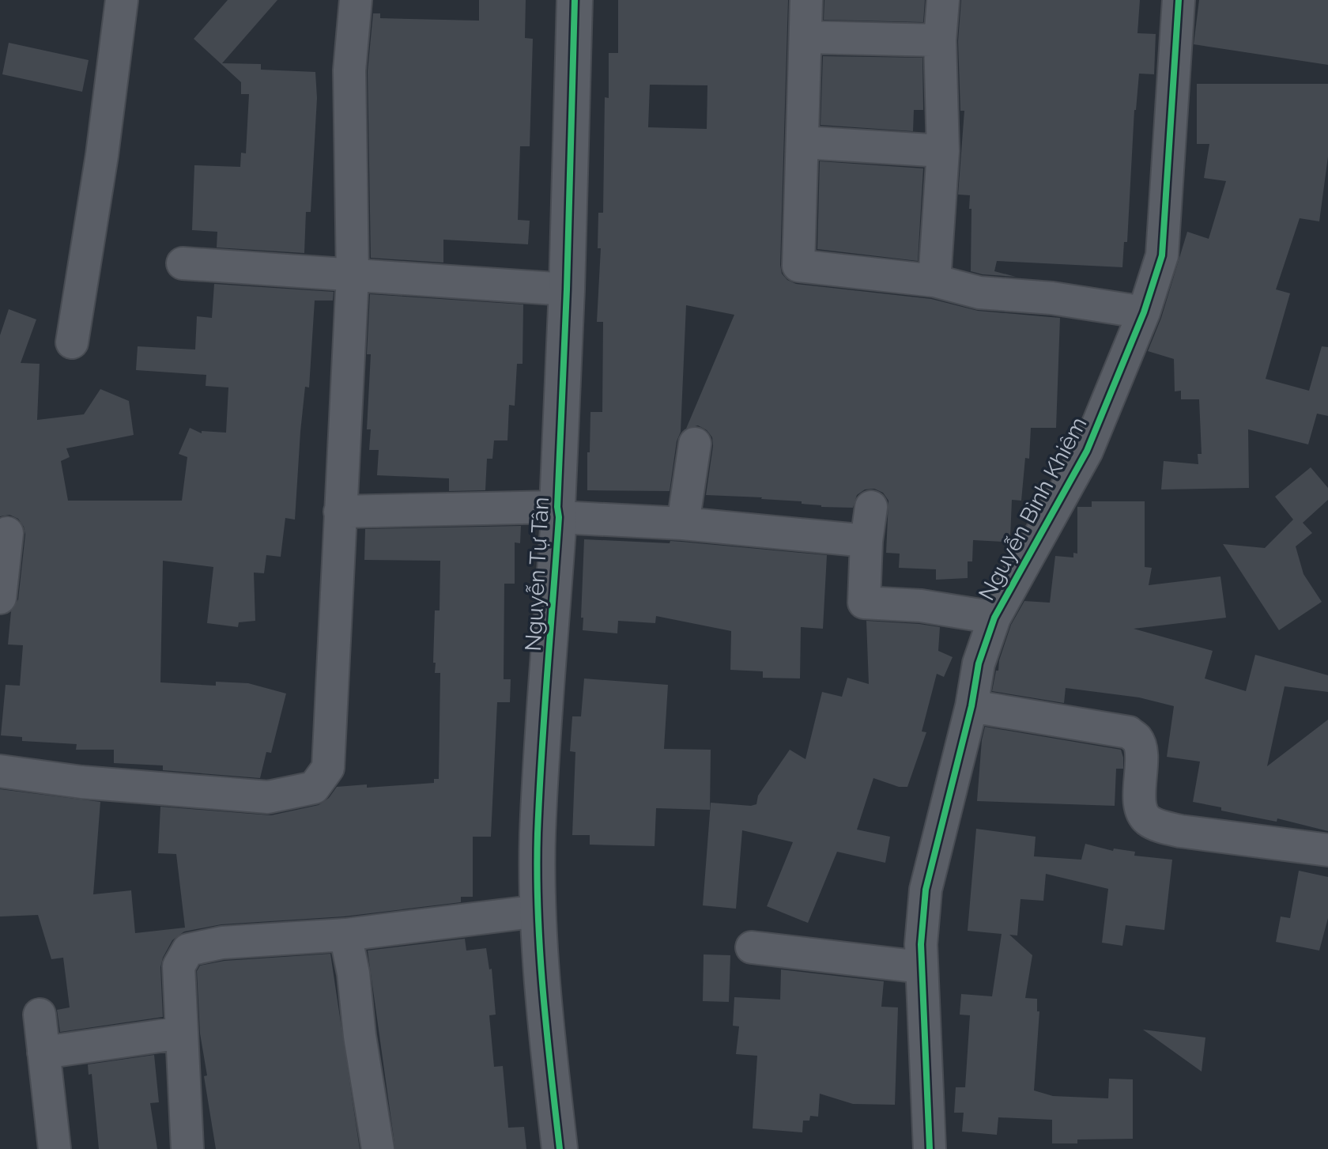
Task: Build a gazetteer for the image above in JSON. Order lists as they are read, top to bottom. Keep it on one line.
{"streets":{"street":["Nguyễn Bình Khiêm","Nguyễn Tự Tân"]}}
